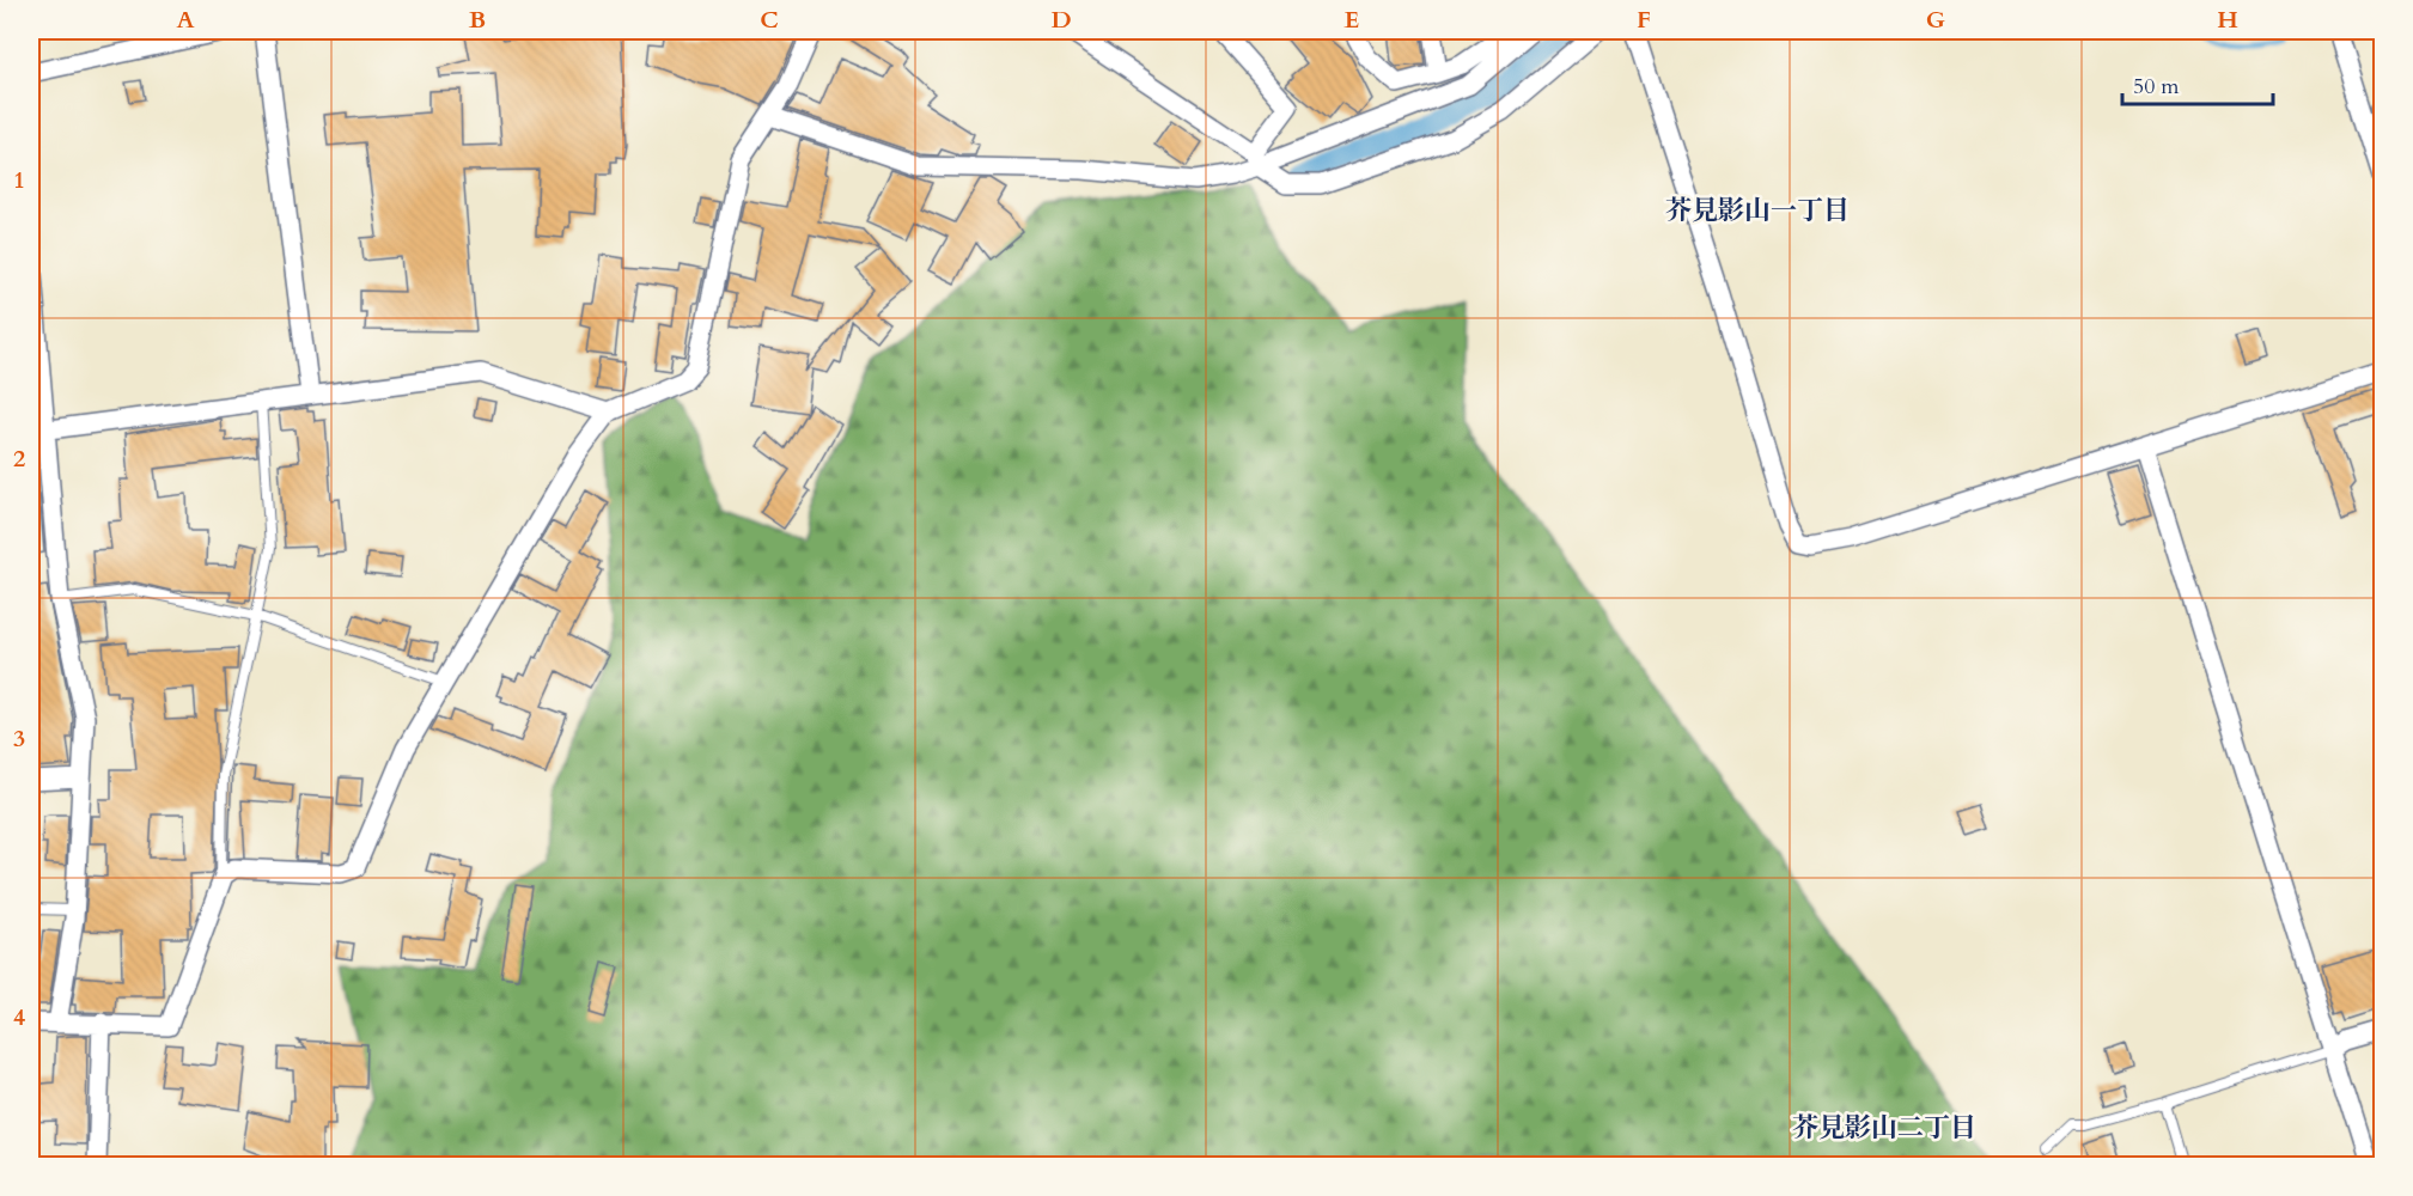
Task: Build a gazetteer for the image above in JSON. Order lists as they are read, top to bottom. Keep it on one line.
{"districts":["芥見影山一丁目","芥見影山二丁目"],"scale_bar":"50 m","grid":{"columns":["A","B","C","D","E","F","G","H"],"rows":["1","2","3","4"]}}
